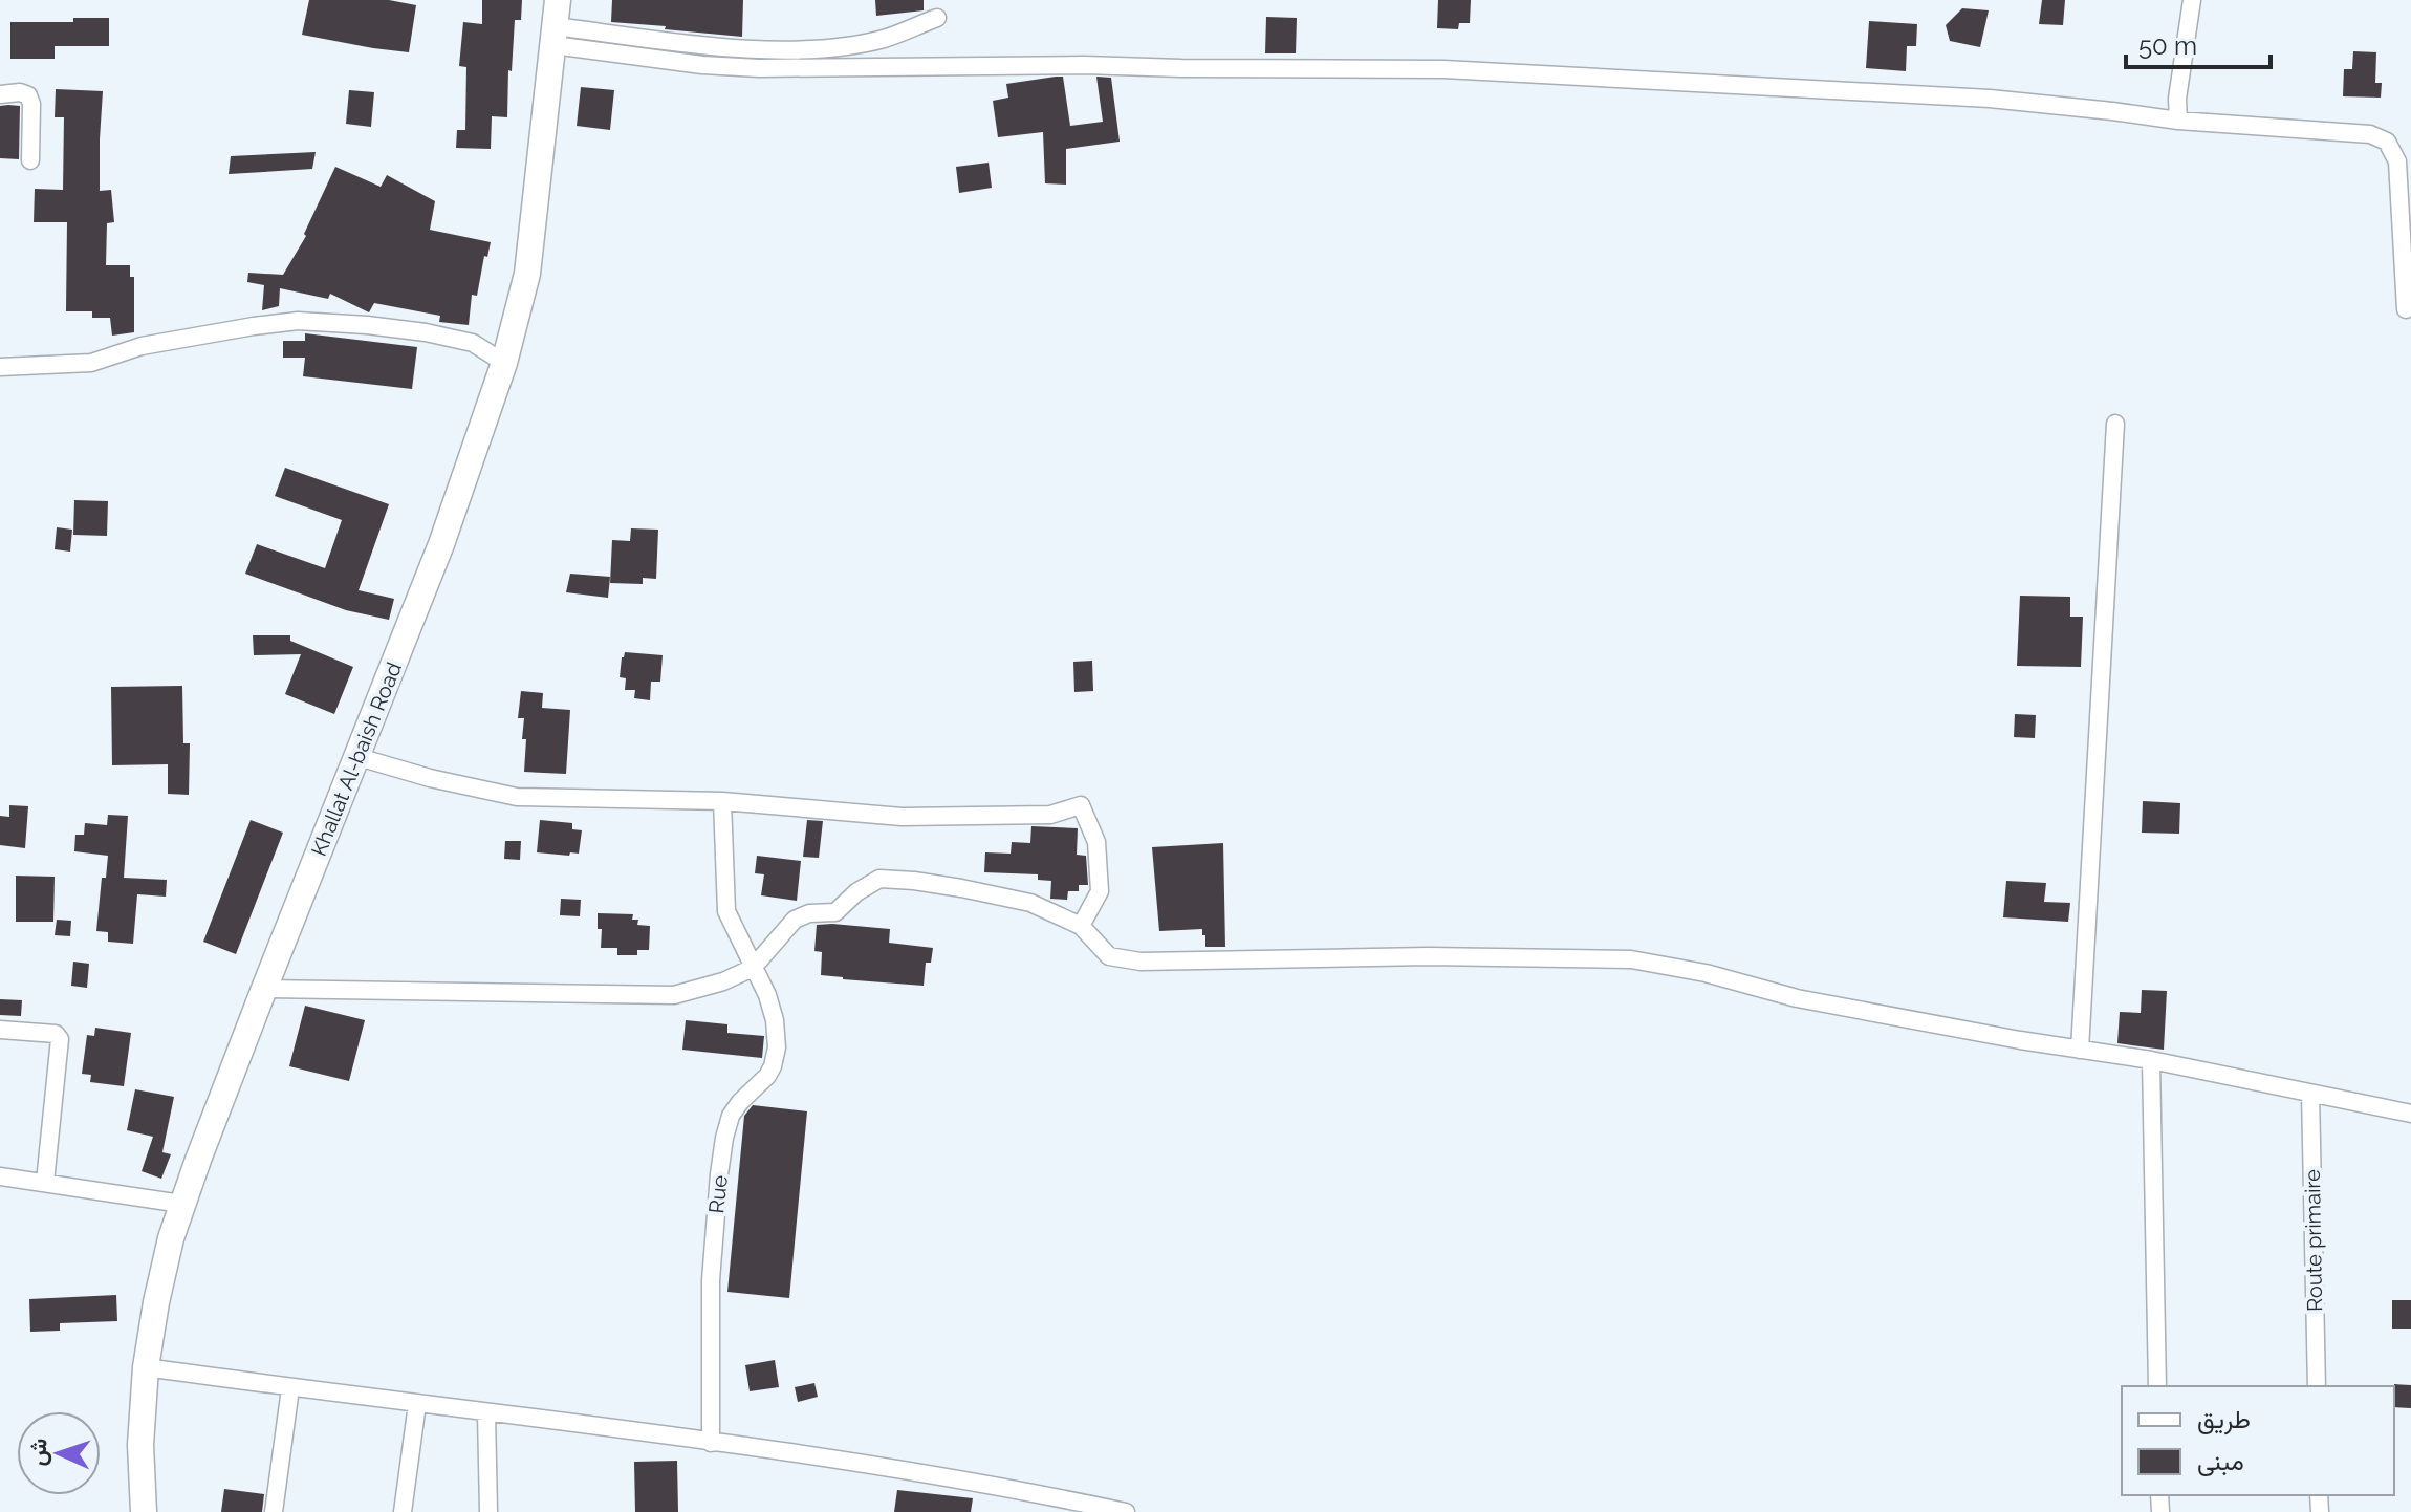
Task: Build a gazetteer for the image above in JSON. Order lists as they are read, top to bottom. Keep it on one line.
{"streets":{"street":["Khallat Al-baish Road","Rue","Route primaire"]},"legend":["طريق","مبنى"],"scale_bar":"50 m","north":"left"}
